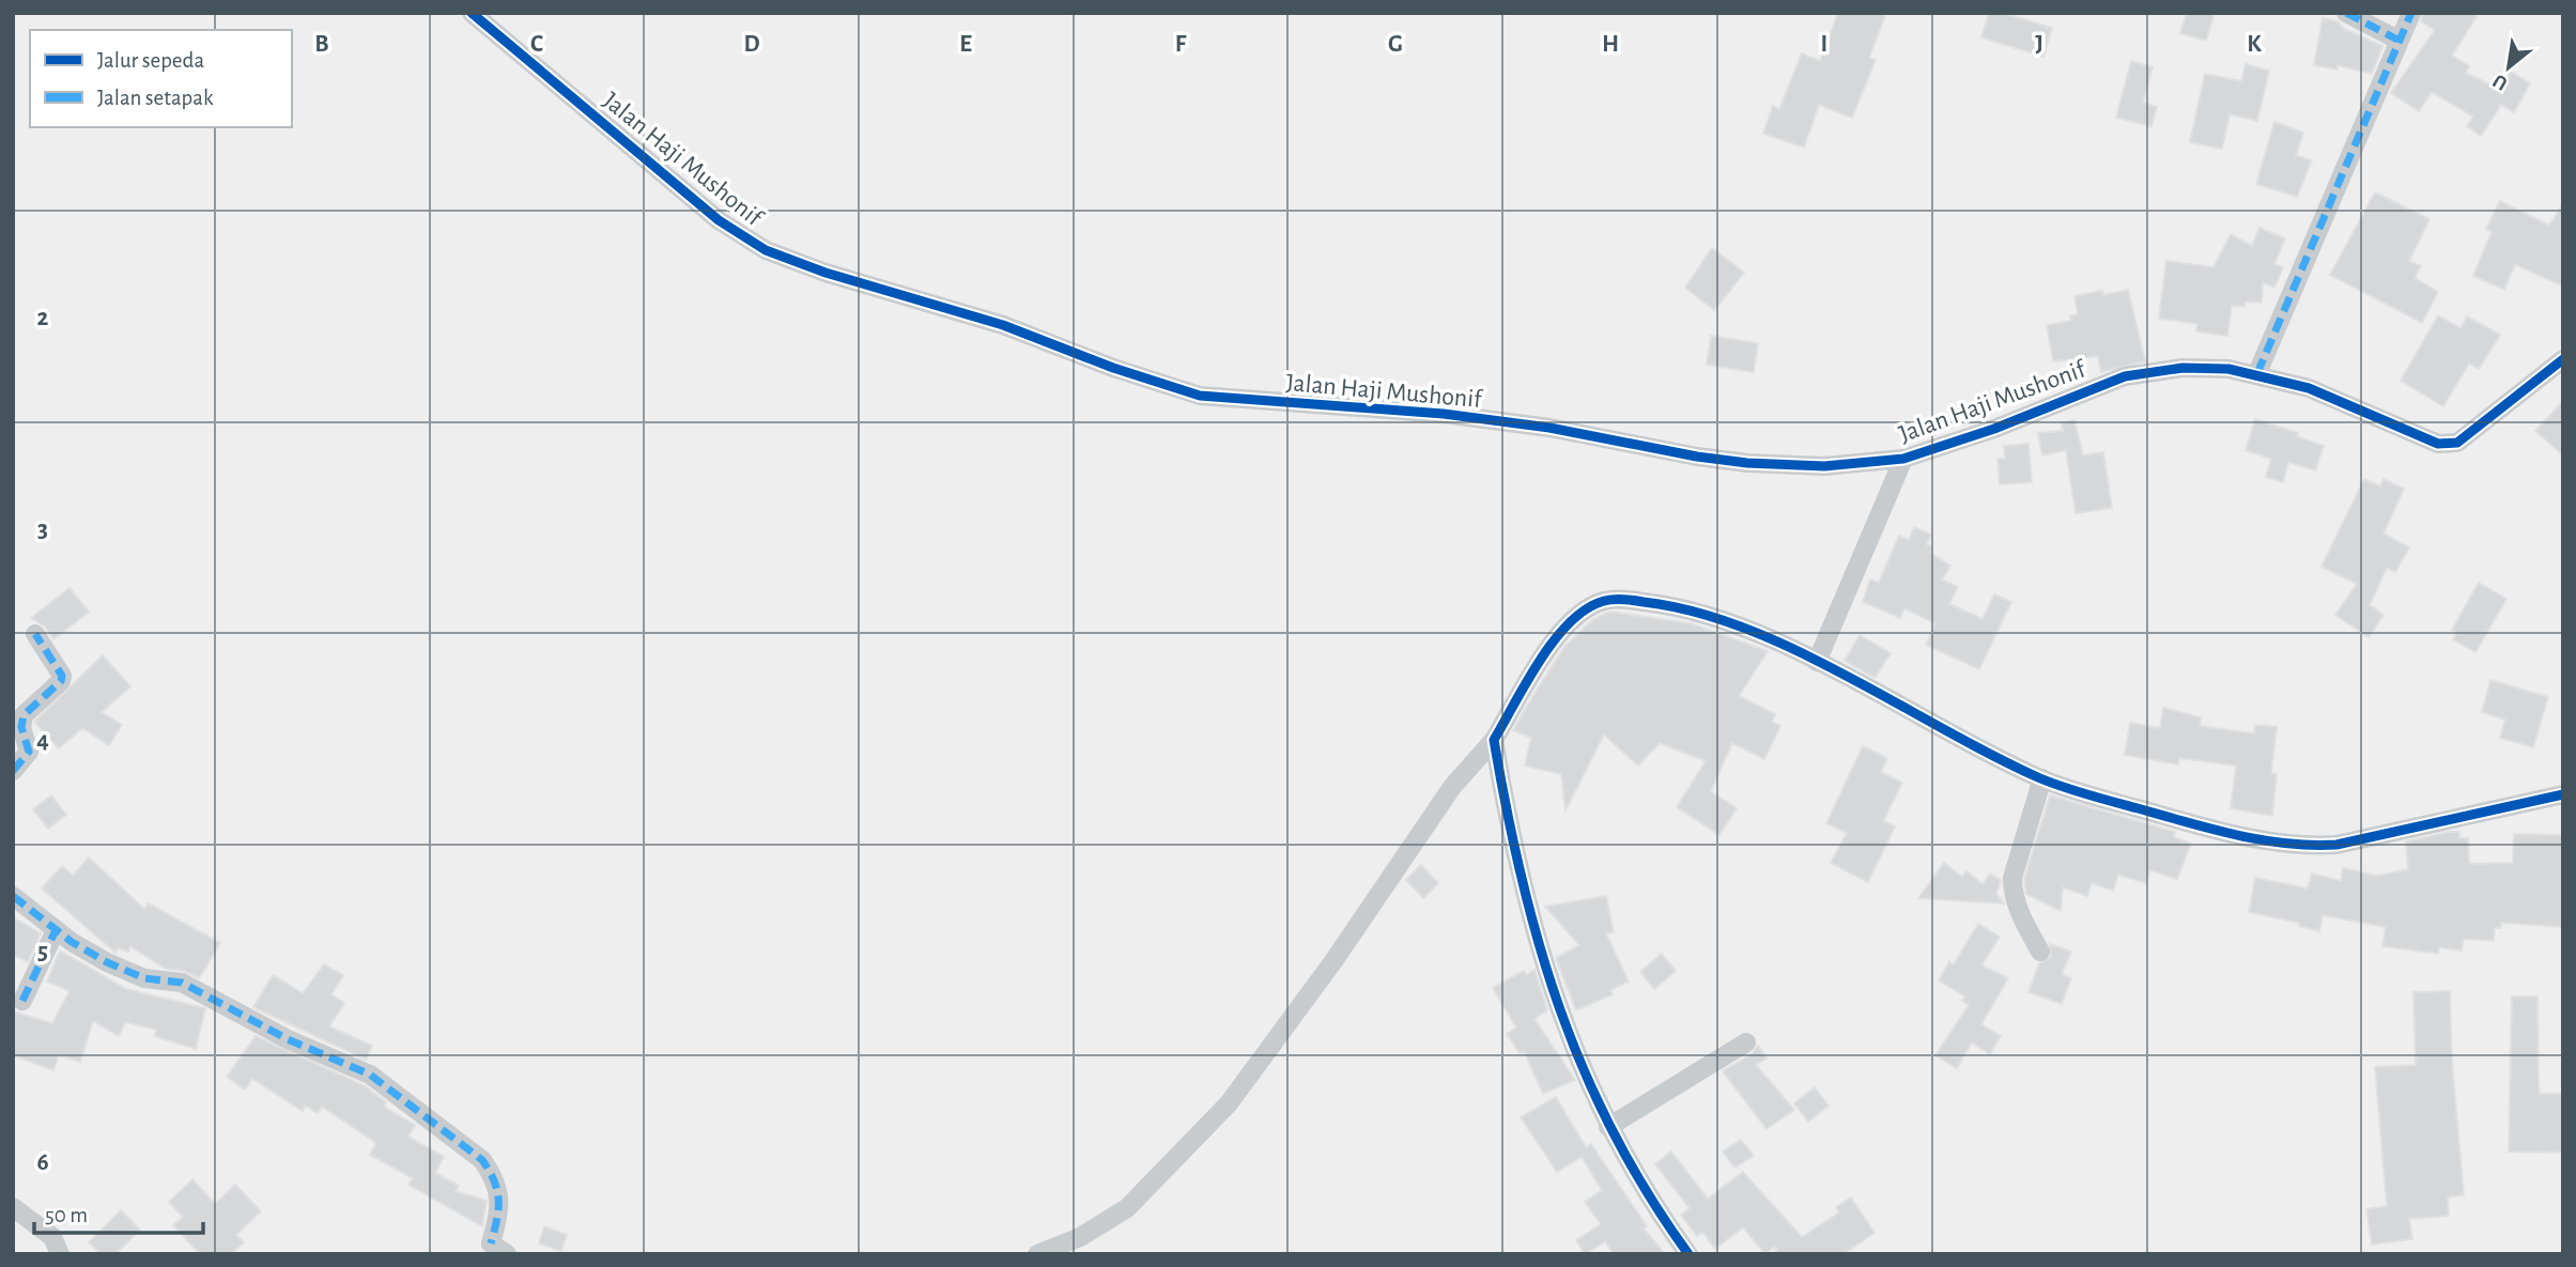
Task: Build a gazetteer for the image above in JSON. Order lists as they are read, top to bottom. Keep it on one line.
{"streets":{"street":["Jalan Haji Mushonif"]},"legend":["Jalur sepeda","Jalan setapak"],"scale_bar":"50 m","north":"bottom left","grid":{"columns":["B","C","D","E","F","G","H","I","J","K"],"rows":["2","3","4","5","6"]}}
